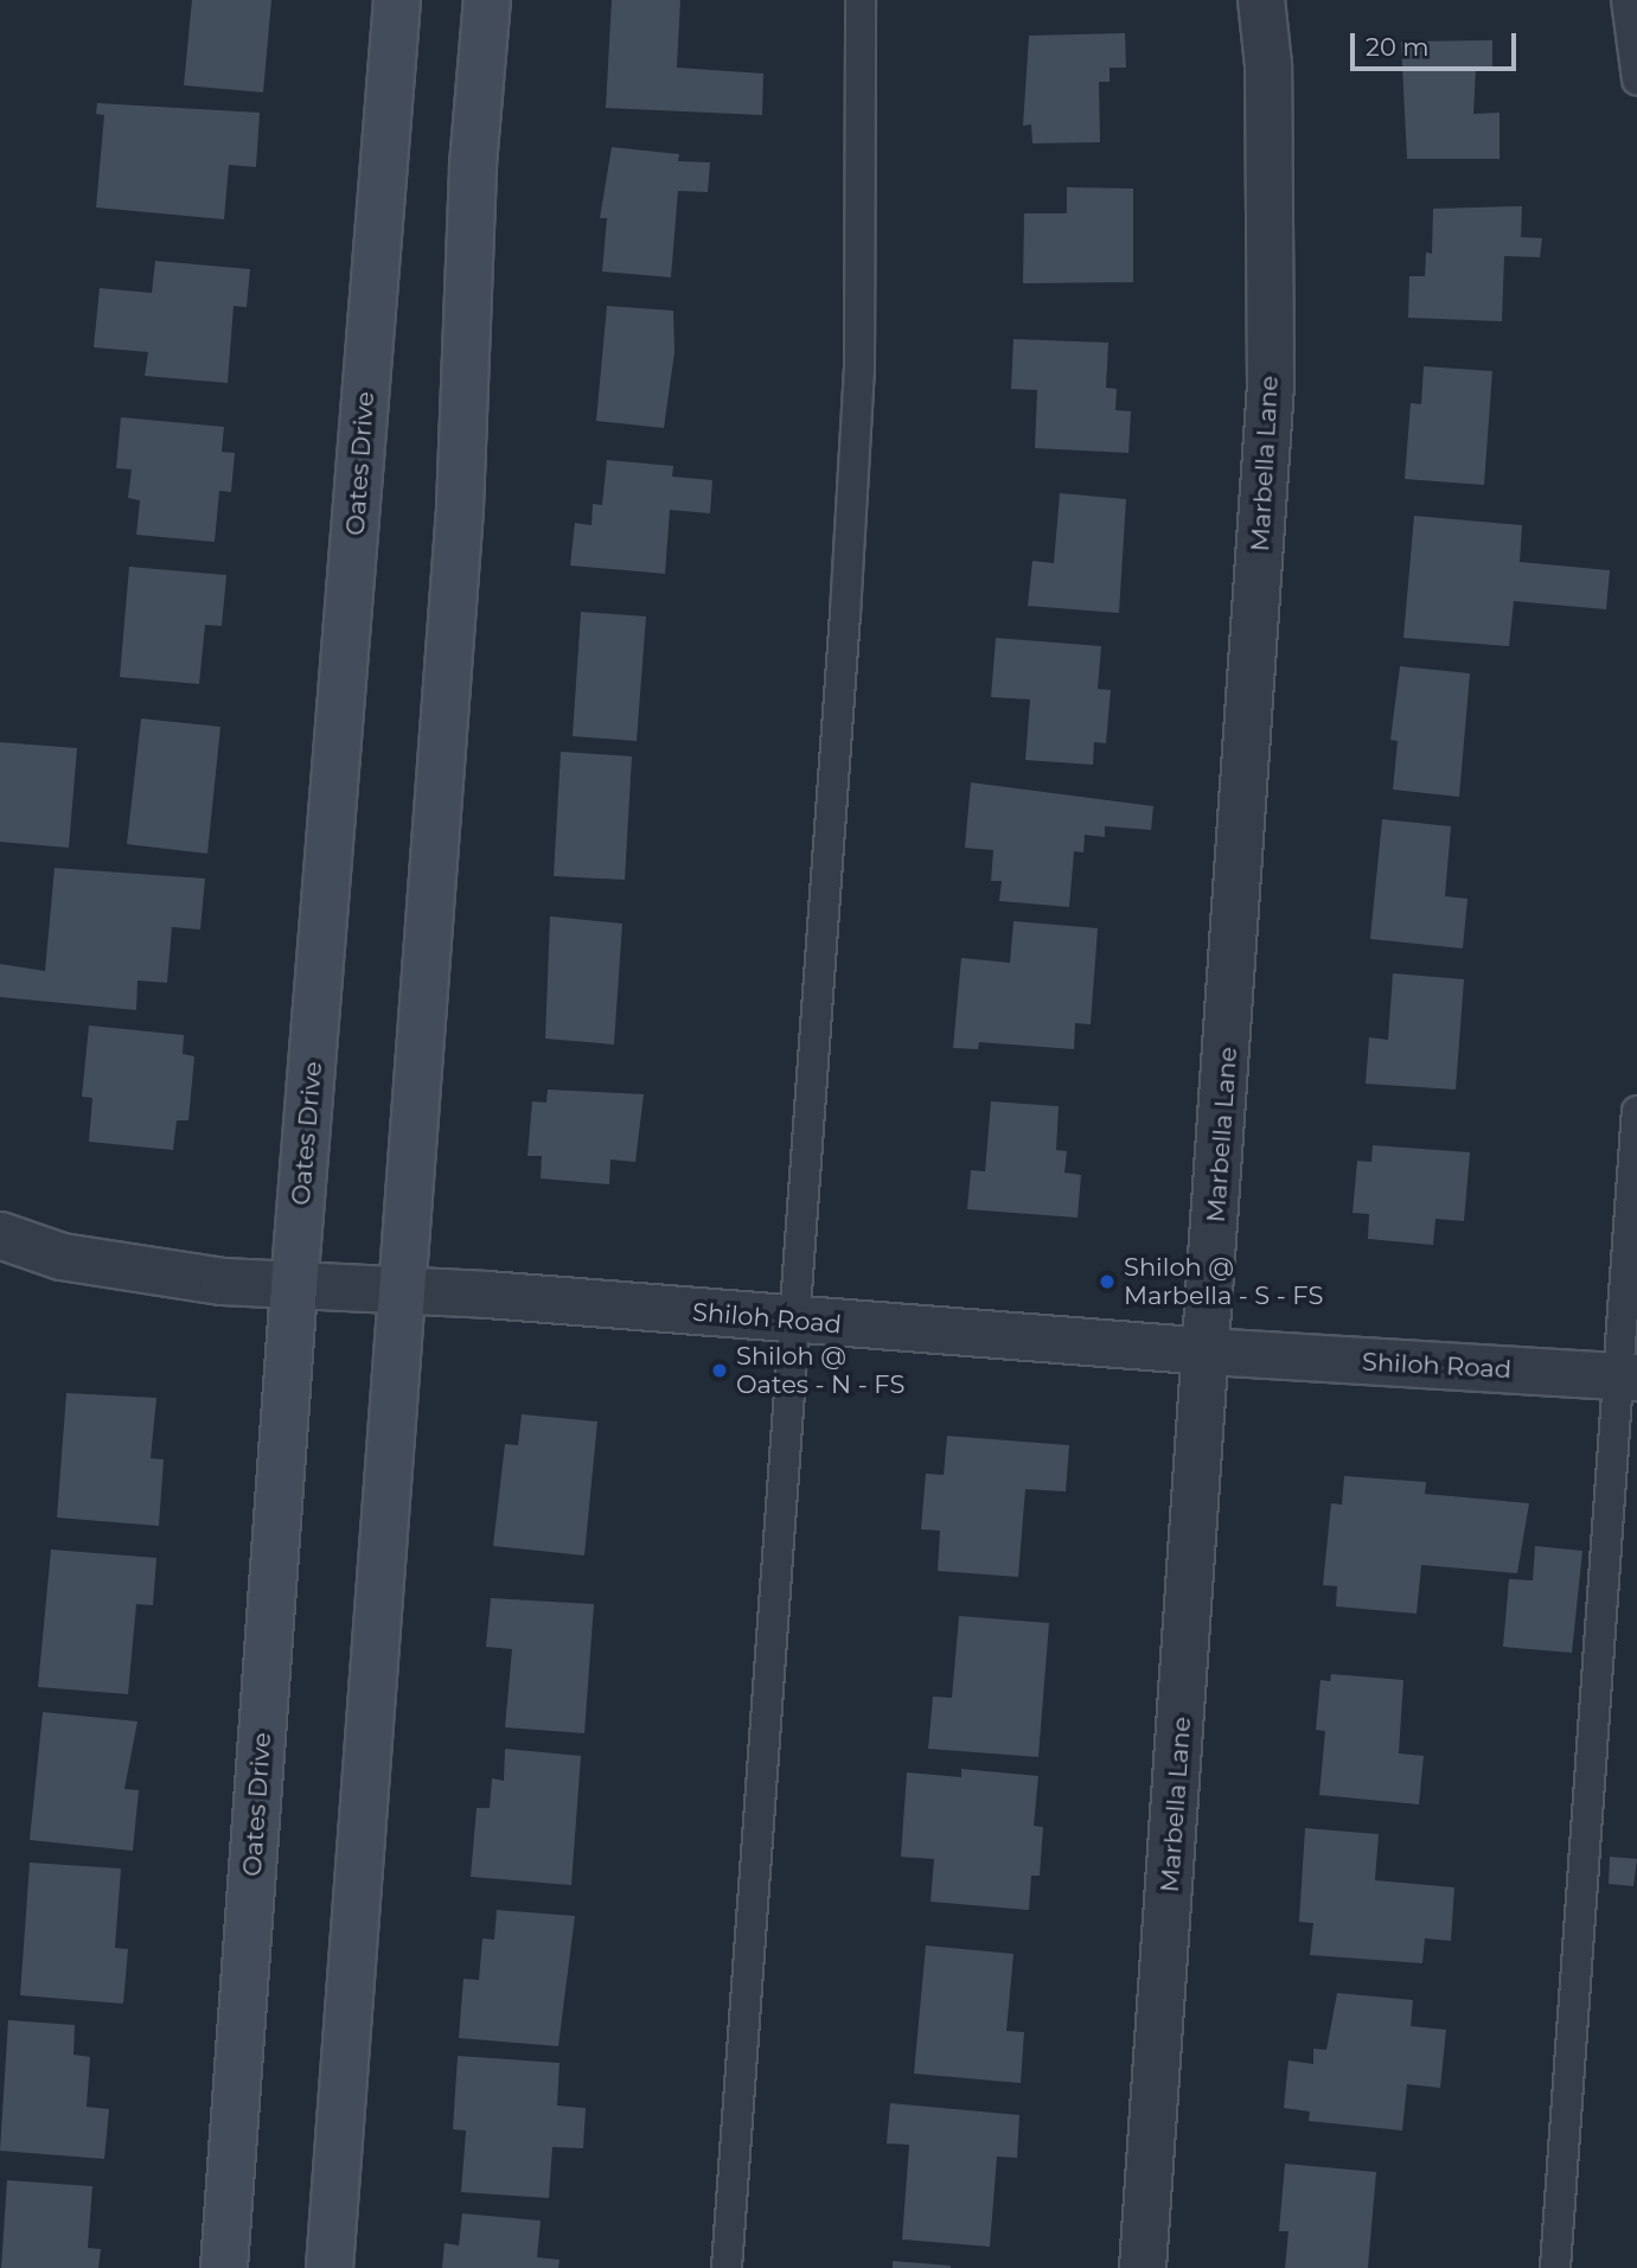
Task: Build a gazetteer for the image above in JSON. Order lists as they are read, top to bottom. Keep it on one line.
{"streets":{"main road":["Oates Drive"],"street":["Marbella Lane","Shiloh Road"]},"crossings":[["Oates Drive","Shiloh Road"],["Marbella Lane","Shiloh Road"]],"places":["Shiloh @ Marbella - S - FS","Shiloh @ Oates - N - FS"],"scale_bar":"20 m"}
